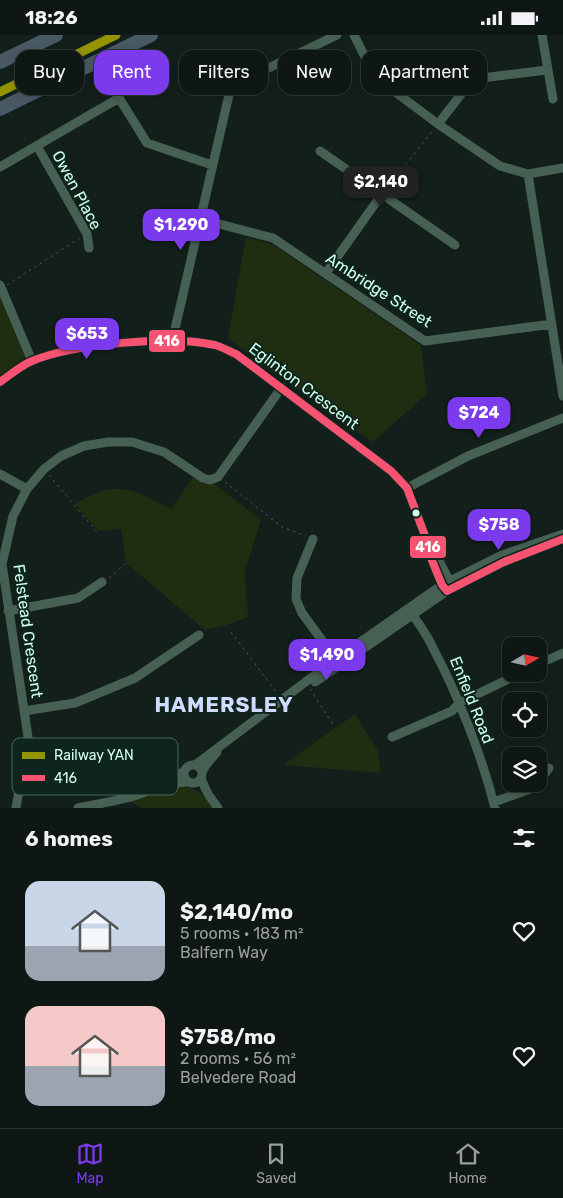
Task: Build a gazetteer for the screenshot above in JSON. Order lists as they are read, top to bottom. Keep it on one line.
{"streets":{"street":["Owen Place","Ambridge Street","Eglinton Crescent","Felstead Crescent","Enfield Road"]},"districts":["HAMERSLEY"],"lines":["rail line YAN","transit line 416"],"legend":["Railway YAN","416"],"north":"right","page":{"status":"18:26","chip":["Buy","Rent","Filters","New","Apartment"],"price":["$2,140","$1,290","$653","$724","$758","$1,490"],"heading":"6 homes","list":[{"name":"$2,140/mo","note":"5 rooms · 183 m² · Balfern Way"},{"name":"$758/mo","note":"2 rooms · 56 m² · Belvedere Road"}],"tabs":["Map","Saved","Home"]}}
